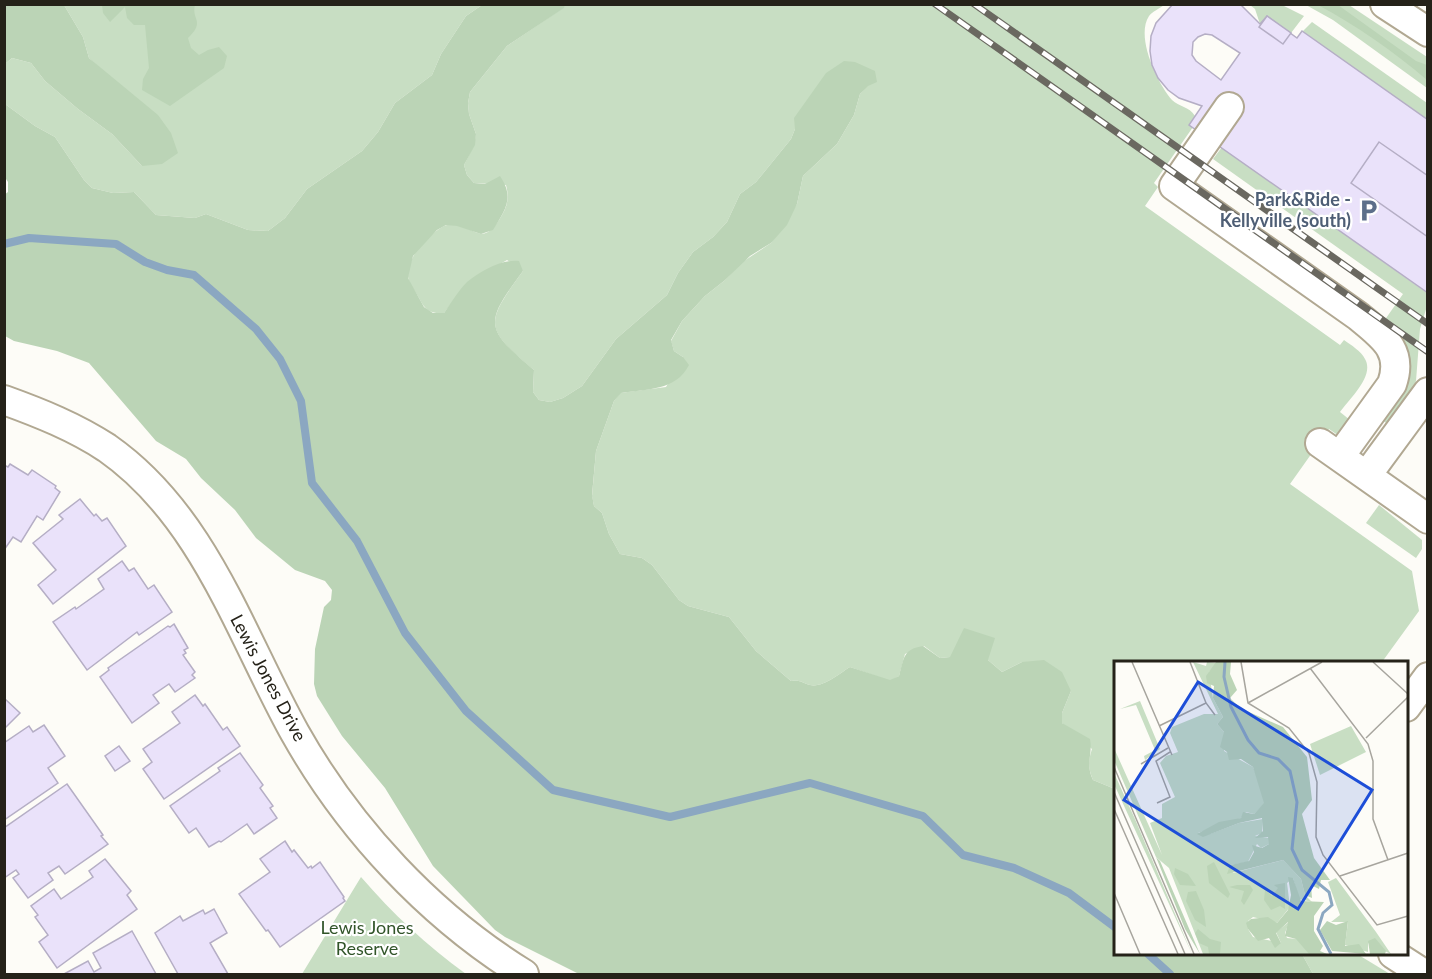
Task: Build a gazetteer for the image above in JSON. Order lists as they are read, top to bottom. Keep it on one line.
{"streets":{"street":["Lewis Jones Drive"]},"parks":["Lewis Jones Reserve"],"places":{"parking":["Park&Ride - Kellyville (south)"]}}
